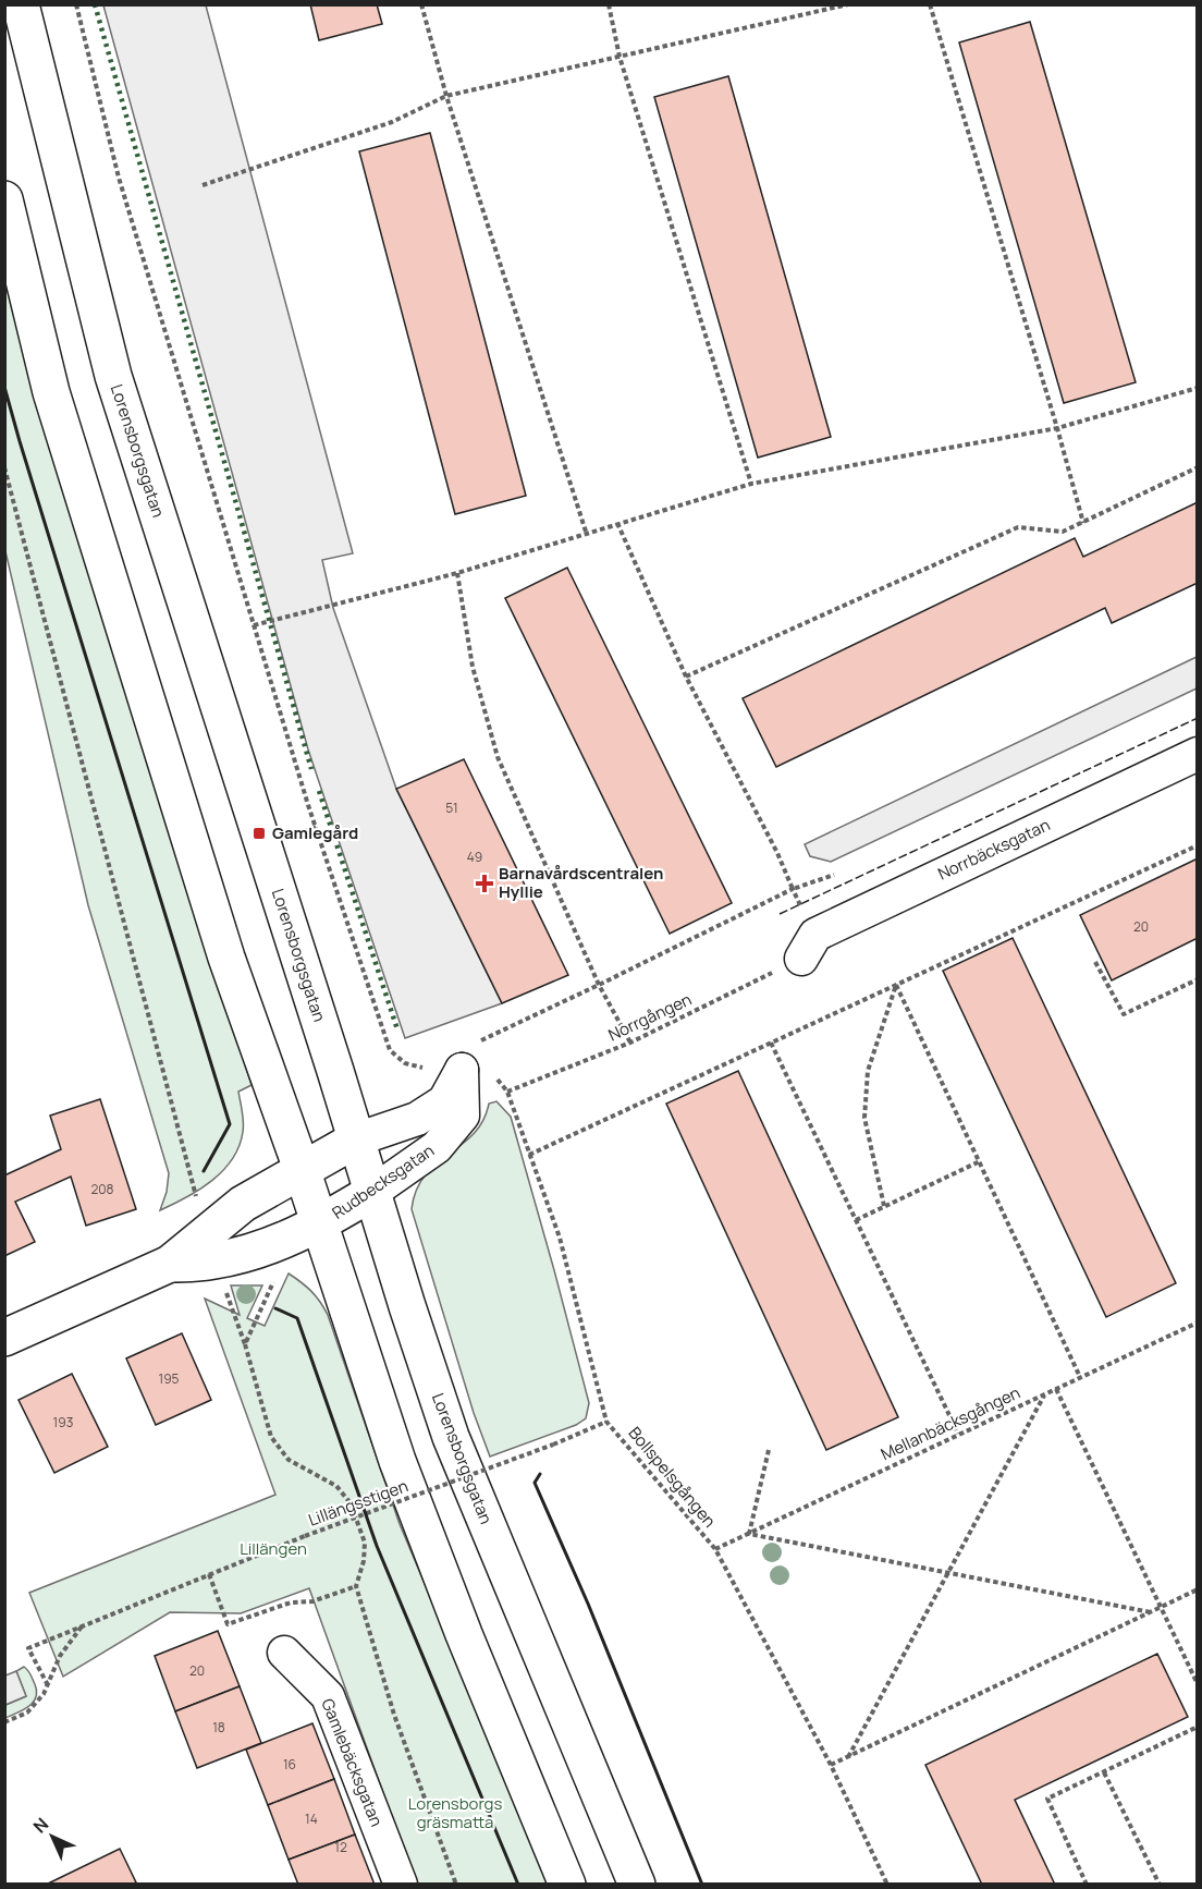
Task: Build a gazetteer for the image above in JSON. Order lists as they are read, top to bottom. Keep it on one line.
{"streets":{"main road":["Lorensborgsgatan","Rudbecksgatan"],"street":["Norrbäcksgatan","Gamlebäcksgatan"],"path":["Norrgången","Mellanbäcksgången","Bollspelsgången","Lillängsstigen"]},"crossings":[["Lorensborgsgatan","Rudbecksgatan"],["Norrbäcksgatan","Norrgången"],["Norrgången","Bollspelsgången"],["Mellanbäcksgången","Bollspelsgången"],["Bollspelsgången","Lillängsstigen"]],"parks":["Lillängen","Lorensborgs gräsmatta"],"places":{"transit":["Gamlegård"],"health":["Barnavårdscentralen Hyllie"]},"house_numbers":["51","49","20","208","195","193","20","18","16","14","12"],"north":"top left"}
